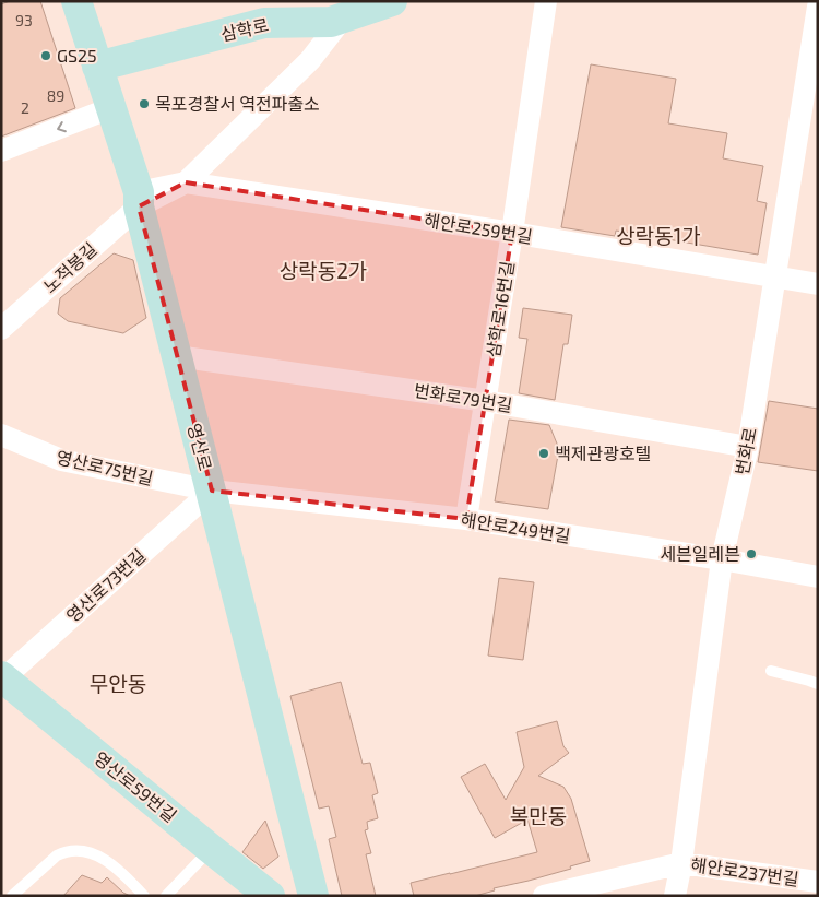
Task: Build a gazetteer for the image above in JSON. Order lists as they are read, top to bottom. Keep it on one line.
{"streets":{"street":["삼학로","해안로259번길","노적봉길","삼학로16번길","번화로79번길","영산로","번화로","영산로75번길","해안로249번길","영산로73번길","영산로59번길","해안로237번길"]},"crossings":[["삼학로","노적봉길"],["삼학로","영산로"],["해안로259번길","노적봉길"],["해안로259번길","삼학로16번길"],["해안로259번길","번화로"],["노적봉길","영산로"],["삼학로16번길","번화로79번길"],["삼학로16번길","해안로249번길"],["번화로79번길","영산로"],["번화로79번길","번화로"],["영산로","영산로75번길"],["영산로","해안로249번길"],["영산로","영산로73번길"],["번화로","해안로249번길"],["번화로","해안로237번길"],["영산로75번길","해안로249번길"],["영산로75번길","영산로73번길"],["해안로249번길","영산로73번길"],["영산로73번길","영산로59번길"]],"districts":["상락동1가","상락동2가","무안동","복만동"],"places":["GS25","목포경찰서 역전파출소","백제관광호텔","세븐일레븐"],"house_numbers":["93","89","2"]}
